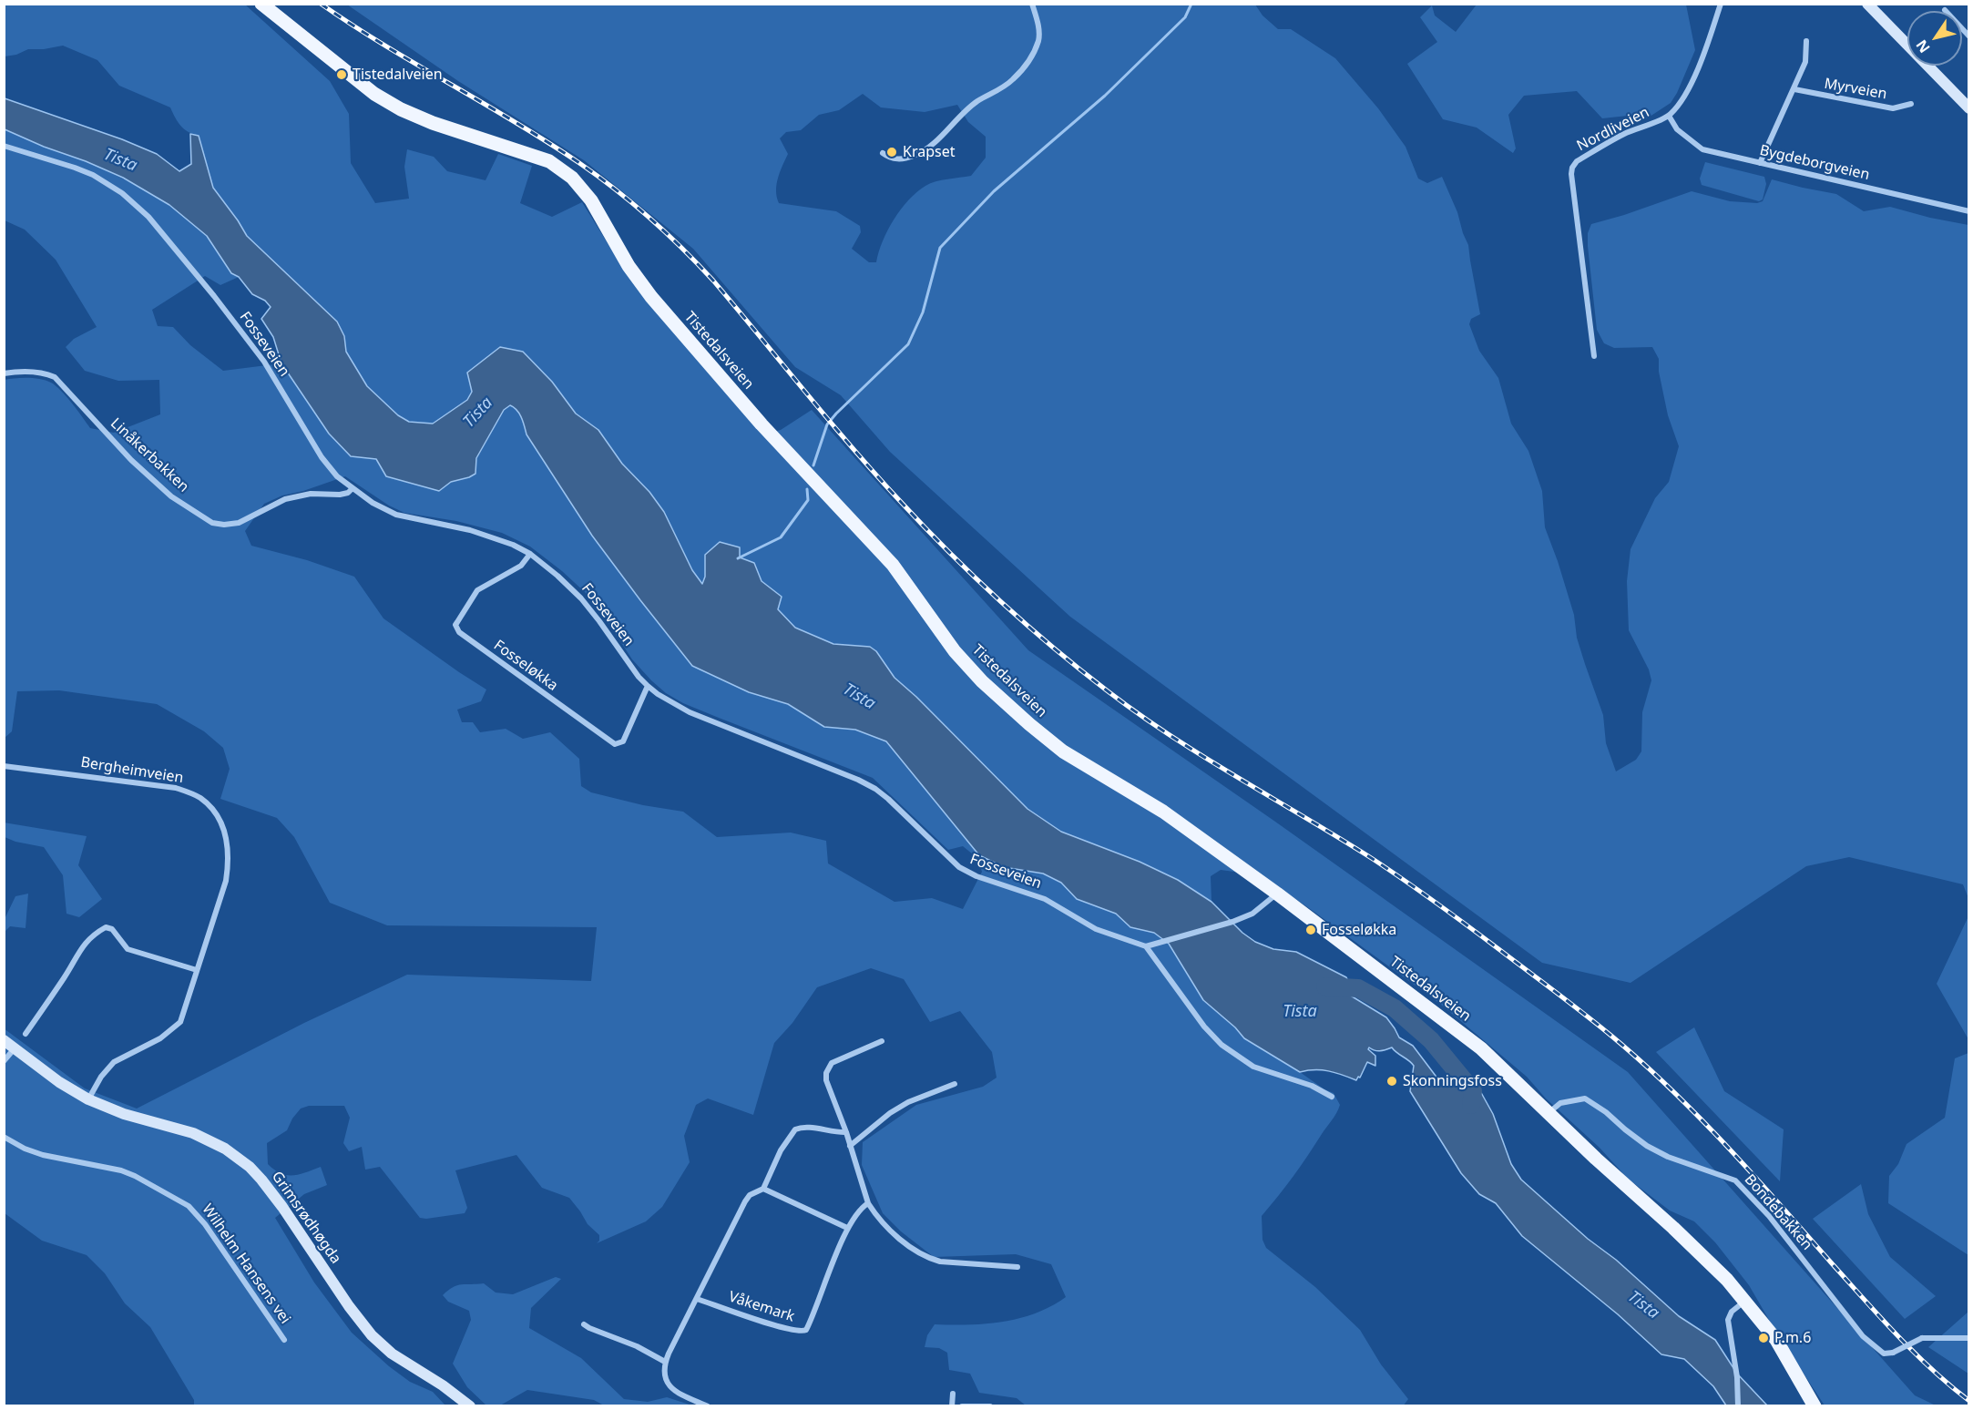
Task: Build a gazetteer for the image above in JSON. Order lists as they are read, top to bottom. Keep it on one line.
{"streets":{"main road":["Tistedalsveien","Grimsrødhøgda"],"street":["Myrveien","Nordliveien","Bygdeborgveien","Fosseveien","Linåkerbakken","Fosseløkka","Bergheimveien","Bondebakken","Wilhelm Hansens vei","Våkemark"]},"crossings":[["Nordliveien","Bygdeborgveien"],["Fosseveien","Linåkerbakken"],["Fosseveien","Fosseløkka"],["Tistedalsveien","Bondebakken"],["Bergheimveien","Grimsrødhøgda"]],"water":["Tista"],"places":["Tistedalveien","Krapset","Fosseløkka","Skonningsfoss","P.m.6"],"north":"bottom left"}
